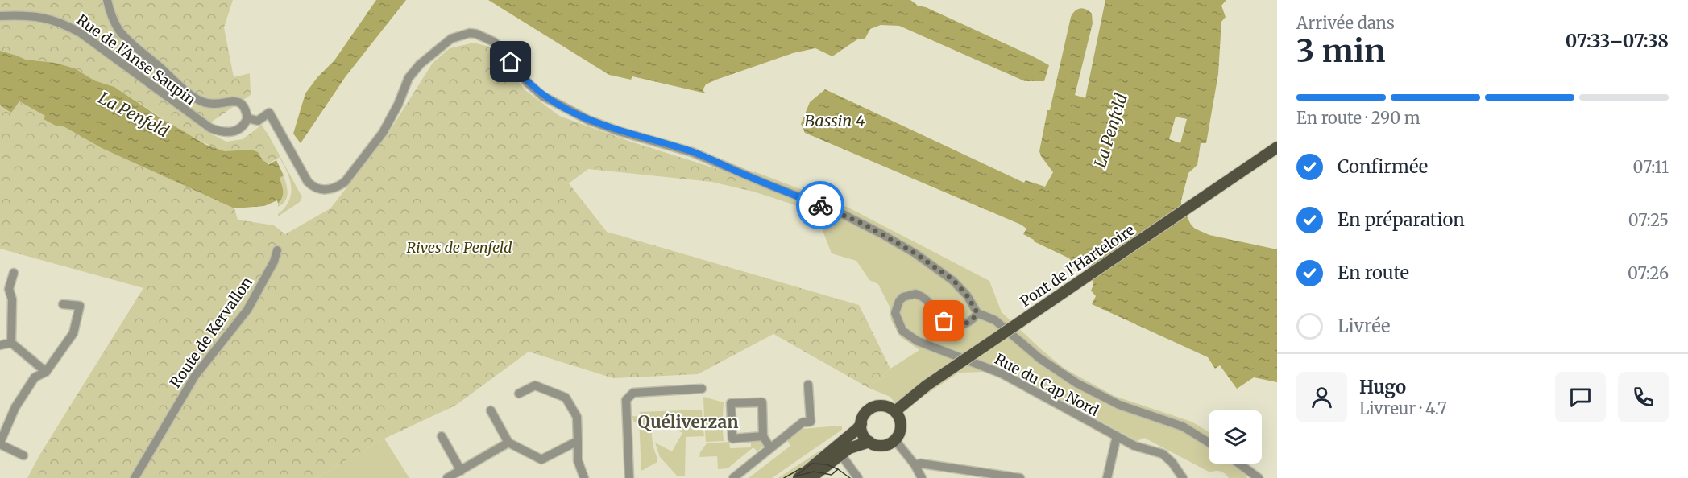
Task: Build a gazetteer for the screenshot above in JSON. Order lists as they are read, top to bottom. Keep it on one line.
{"streets":{"main road":["Pont de l'Harteloire"],"street":["Rue de l'Anse Saupin","Route de Kervallon","Rue du Cap Nord"]},"districts":["Quéliverzan"],"water":["La Penfeld","Bassin 4"],"parks":["Rives de Penfeld"],"page":{"heading":["3 min","Arrivée dans","07:33–07:38"],"panel":["Hugo","Livreur · 4.7"],"bar":"En route · 290 m","list":[["Confirmée","07:11"],["En préparation","07:25"],["En route","07:26"],"Livrée"]}}
